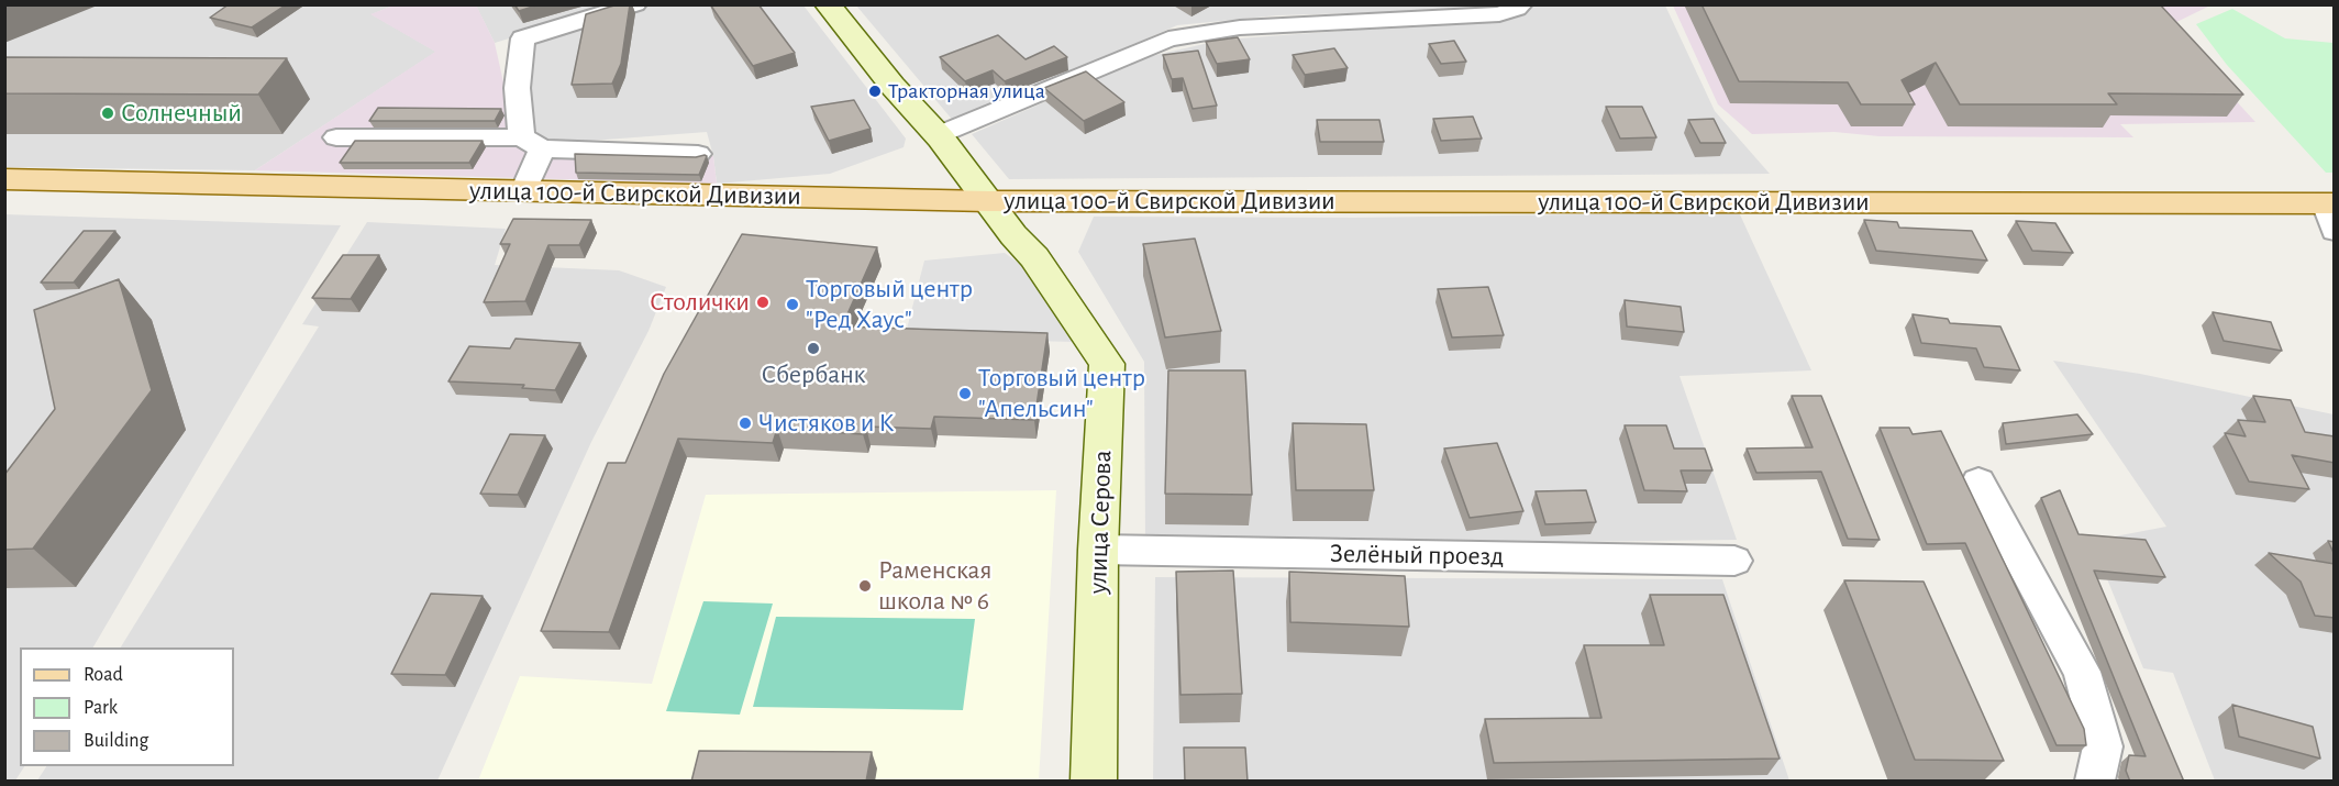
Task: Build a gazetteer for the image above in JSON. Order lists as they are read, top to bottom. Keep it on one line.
{"streets":{"main road":["улица 100-й Свирской Дивизии"],"street":["улица Серова","Зелёный проезд"]},"crossings":[["улица 100-й Свирской Дивизии","улица Серова"],["улица Серова","Зелёный проезд"]],"places":["Тракторная улица","Солнечный","Столички","Торговый центр \"Ред Хаус\"","Сбербанк","Торговый центр \"Апельсин\"","Чистяков и К","Раменская школа № 6"],"legend":["Road","Park","Building"]}
